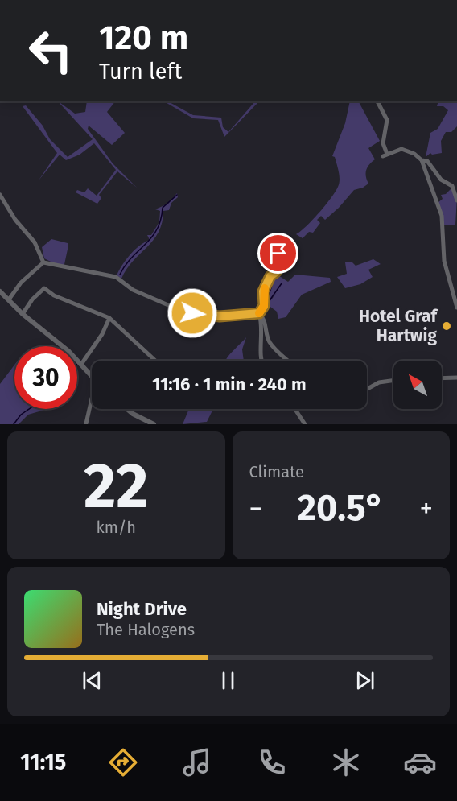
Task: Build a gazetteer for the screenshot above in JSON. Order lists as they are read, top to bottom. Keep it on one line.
{"places":["Hotel Graf Hartwig"],"north":"top left","page":{"turn":["120 m","Turn left"],"limit":"30","trip":"11:16 · 1 min · 240 m","tile":[["22","km/h"],"Climate"],"heat":["−","20.5°","+"],"song":["Night Drive","The Halogens"],"tabs":"11:15"}}
